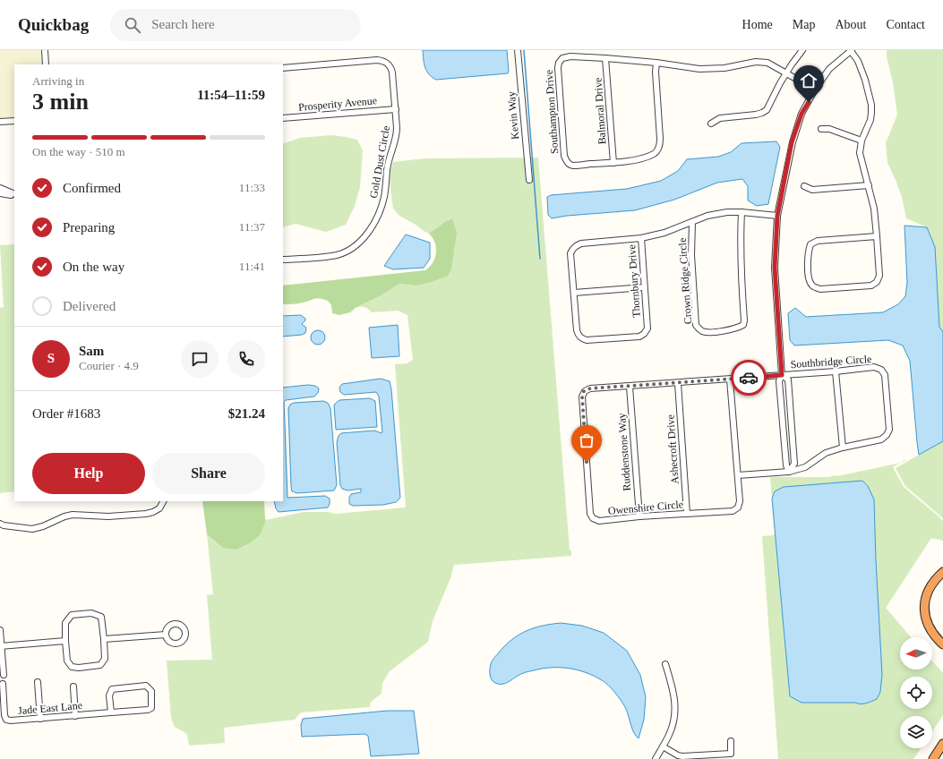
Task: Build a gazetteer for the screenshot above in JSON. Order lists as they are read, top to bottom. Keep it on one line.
{"streets":{"street":["Prosperity Avenue","Balmoral Drive","Southampton Drive","Kevin Way","Gold Dust Circle","Thornbury Drive","Crown Ridge Circle","Southbridge Circle","Ashecroft Drive","Ruddenstone Way","Owenshire Circle","Jade East Lane"]},"crossings":[["Prosperity Avenue","Gold Dust Circle"],["Balmoral Drive","Southampton Drive"],["Thornbury Drive","Crown Ridge Circle"],["Southbridge Circle","Owenshire Circle"],["Ashecroft Drive","Owenshire Circle"],["Ruddenstone Way","Owenshire Circle"]],"north":"left","page":{"header":"Quickbag","search":"Search here","nav":["Home","Map","About","Contact"],"heading":["3 min","Arriving in","11:54–11:59"],"panel":["Sam","Courier · 4.9","Order #1683","$21.24"],"bar":"On the way · 510 m","list":[["Confirmed","11:33"],["Preparing","11:37"],["On the way","11:41"],"Delivered"],"round":"S","buttons":["Help","Share"]}}
